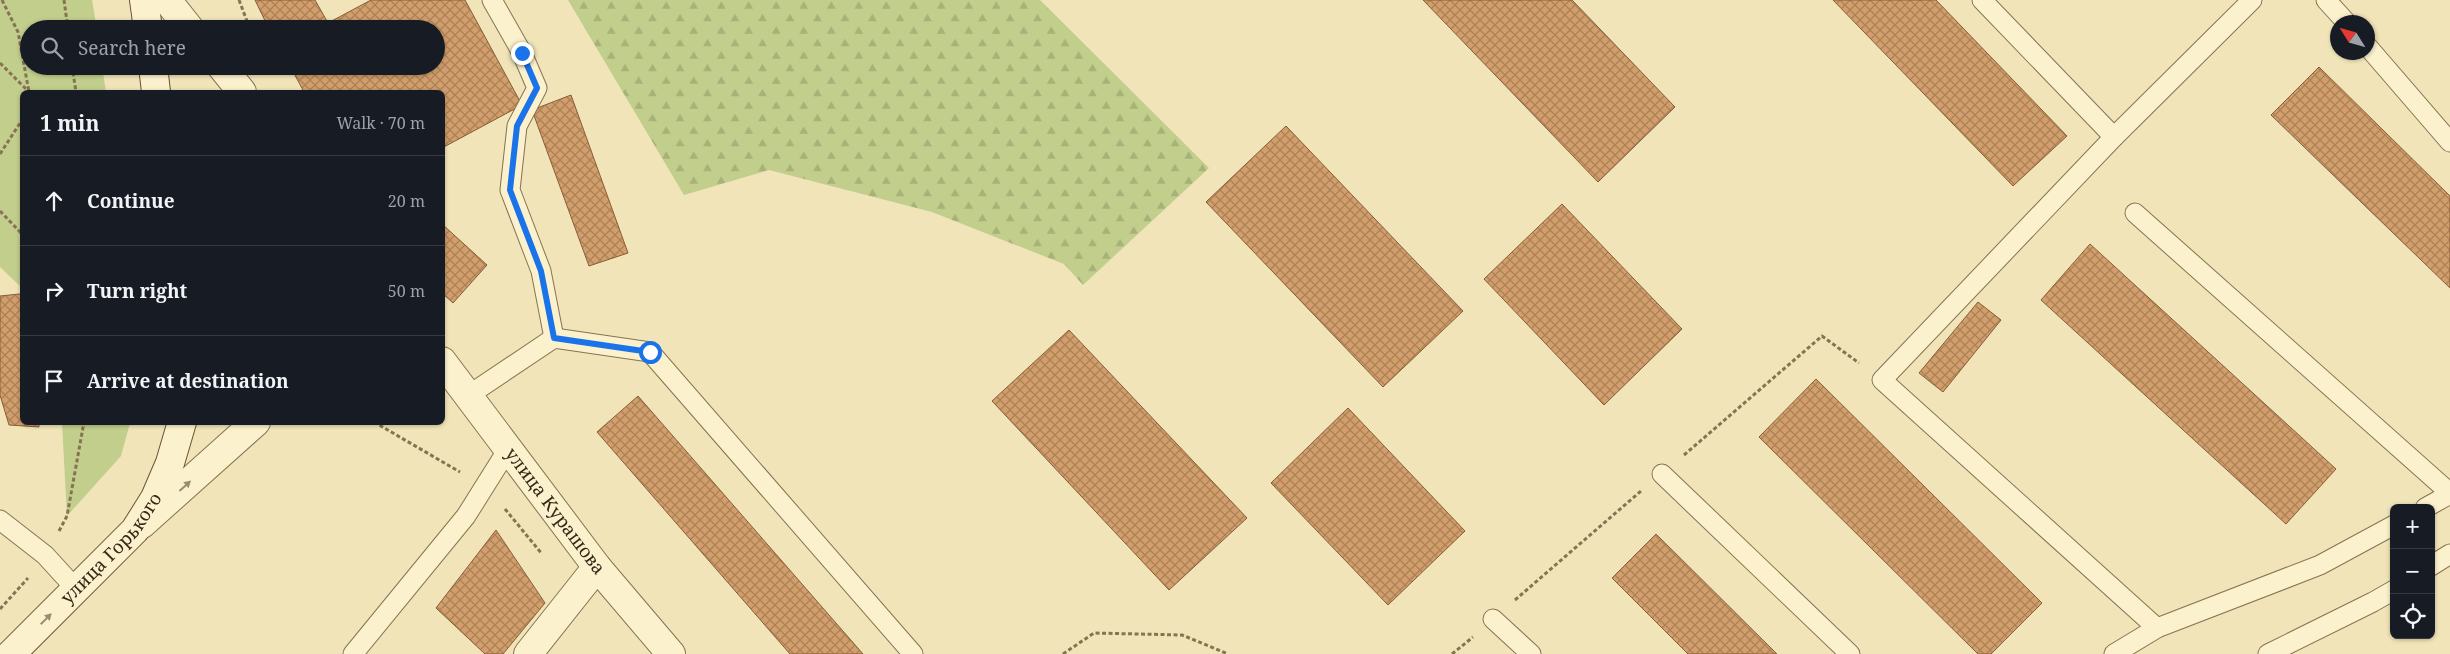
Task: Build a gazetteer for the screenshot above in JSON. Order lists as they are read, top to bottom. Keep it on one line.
{"streets":{"street":["улица Курашова","улица Горького"]},"north":"top left","page":{"search":"Search here","heading":["1 min","Walk · 70 m"],"list":[["Continue","20 m"],["Turn right","50 m"],"Arrive at destination"],"map_buttons":["+","−"]}}
